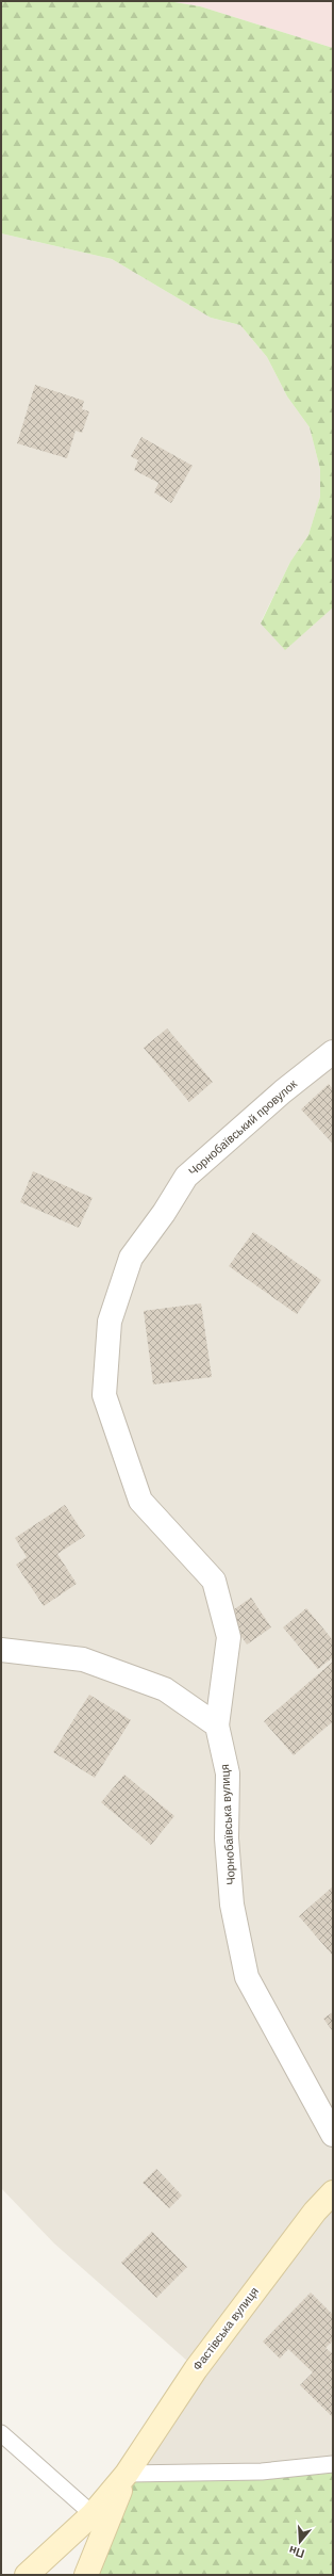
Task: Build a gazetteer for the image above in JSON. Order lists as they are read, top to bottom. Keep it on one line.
{"streets":{"main road":["Фастівська вулиця"],"street":["Чорнобаївський провулок","Чорнобаївська вулиця"]},"crossings":[["Чорнобаївський провулок","Чорнобаївська вулиця"]],"north":"bottom"}
